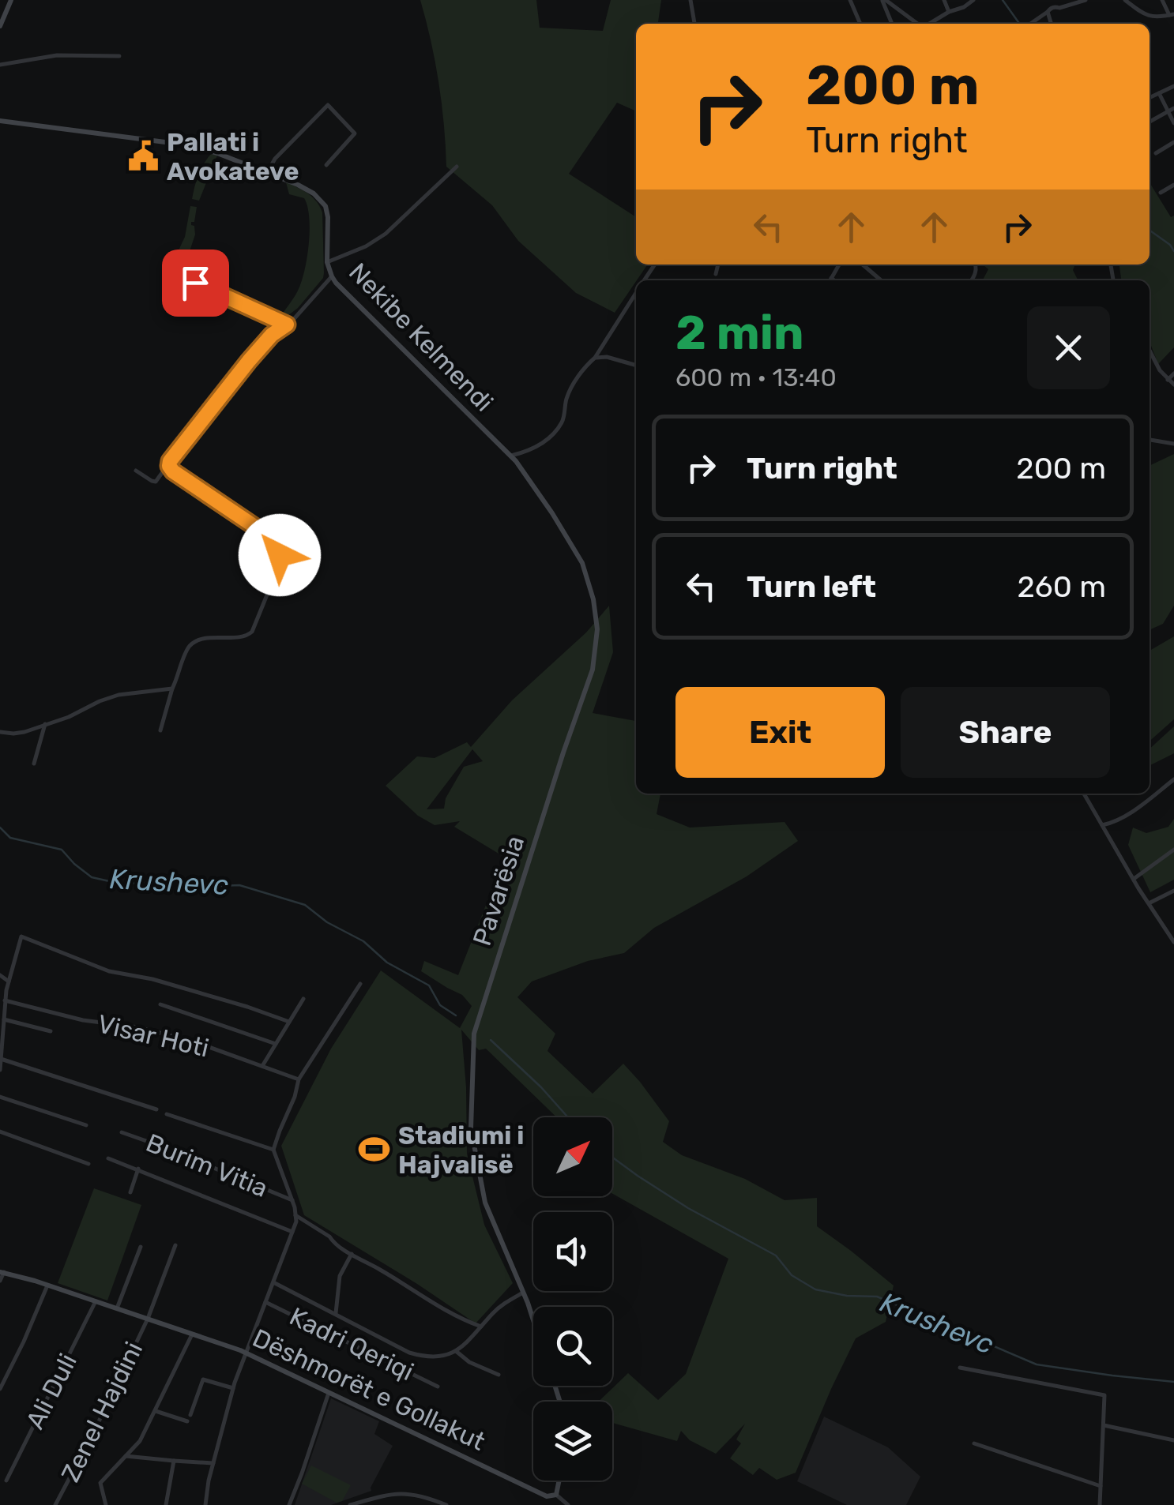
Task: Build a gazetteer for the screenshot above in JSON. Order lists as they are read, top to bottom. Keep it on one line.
{"streets":{"street":["Nekibe Kelmendi","Pavarësia","Visar Hoti","Burim Vitia","Kadri Qeriqi","Dëshmorët e Gollakut","Ali Duli","Zenel Hajdini"]},"crossings":[["Nekibe Kelmendi","Pavarësia"],["Dëshmorët e Gollakut","Ali Duli"],["Dëshmorët e Gollakut","Zenel Hajdini"]],"water":["Krushevc"],"places":{"public building":["Pallati i Avokateve"],"sports":["Stadiumi i Hajvalisë"]},"north":"top right","page":{"turn":["200 m","Turn right"],"heading":["2 min","600 m · 13:40"],"list":[{"name":"Turn right","value":"200 m"},{"name":"Turn left","value":"260 m"}],"buttons":["Exit","Share"]}}
